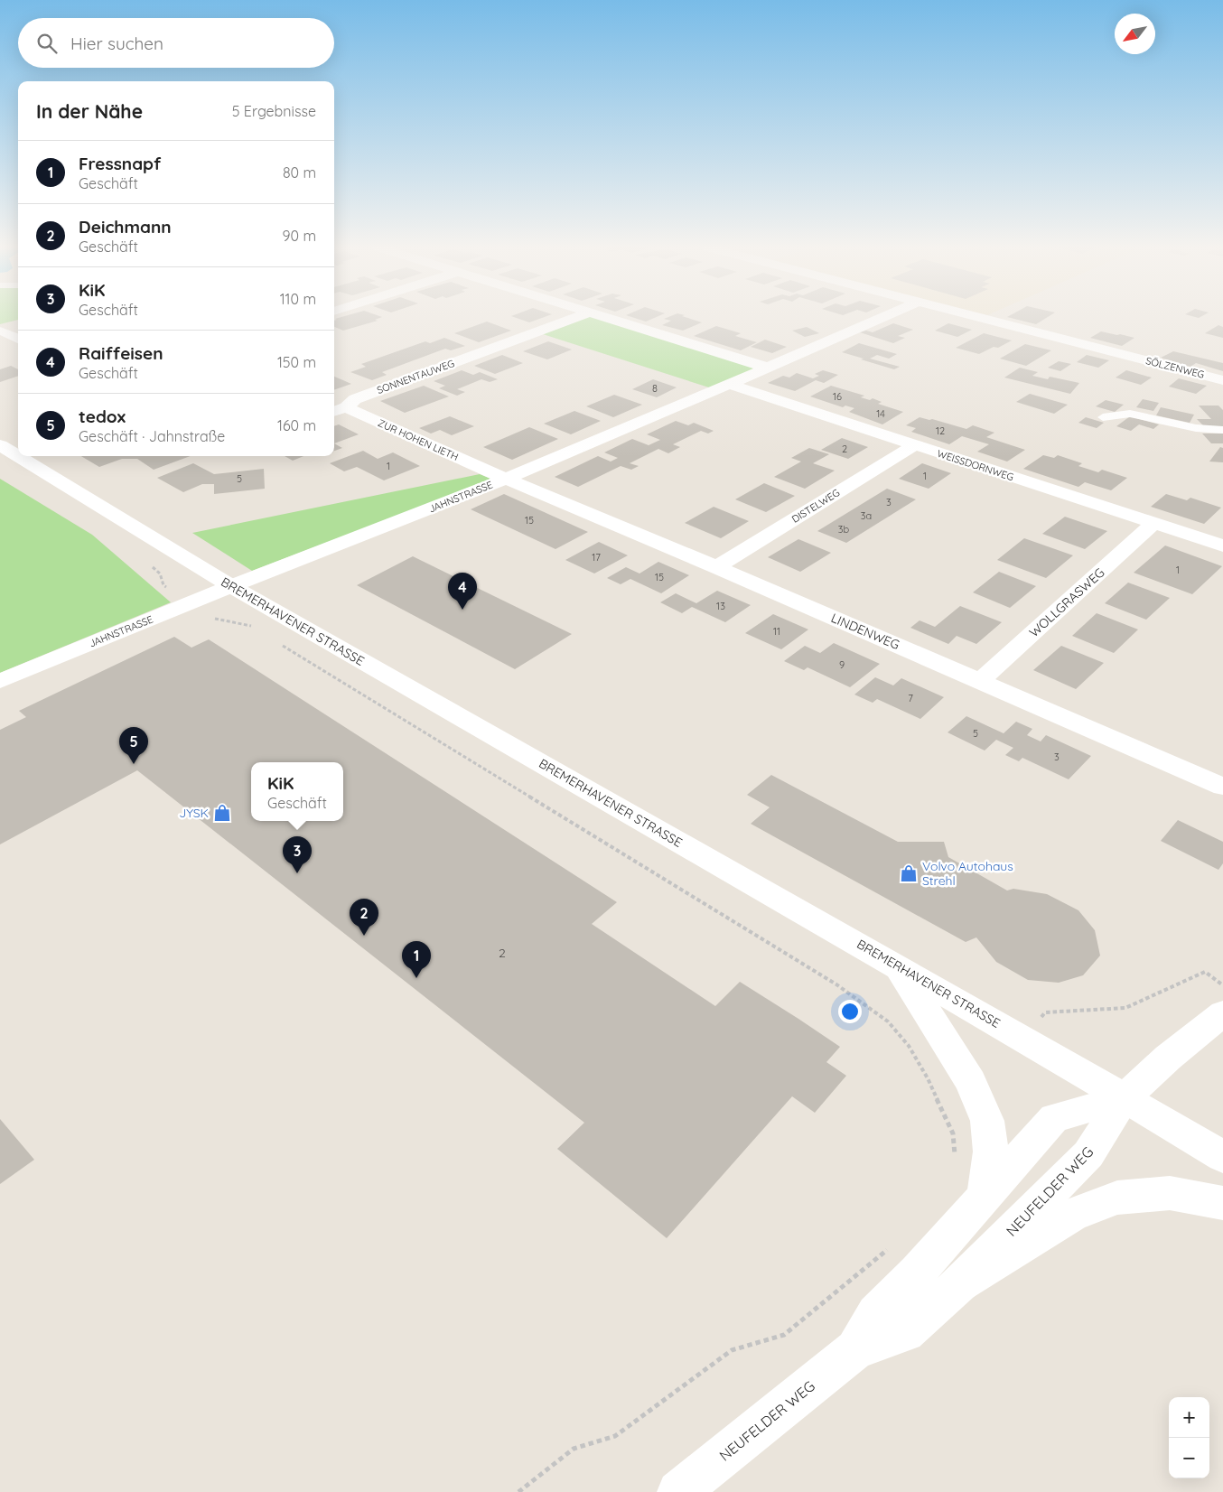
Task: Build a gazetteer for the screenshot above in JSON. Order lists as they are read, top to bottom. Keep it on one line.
{"streets":{"street":["SÖLZENWEG","SONNENTAUWEG","ZUR HOHEN LIETH","WEISSDORNWEG","JAHNSTRASSE","DISTELWEG","WOLLGRASWEG","BREMERHAVENER STRASSE","LINDENWEG","NEUFELDER WEG"]},"crossings":[["SONNENTAUWEG","ZUR HOHEN LIETH"],["ZUR HOHEN LIETH","JAHNSTRASSE"],["ZUR HOHEN LIETH","LINDENWEG"],["WEISSDORNWEG","JAHNSTRASSE"],["WEISSDORNWEG","DISTELWEG"],["WEISSDORNWEG","WOLLGRASWEG"],["JAHNSTRASSE","BREMERHAVENER STRASSE"],["JAHNSTRASSE","LINDENWEG"],["DISTELWEG","LINDENWEG"],["WOLLGRASWEG","LINDENWEG"],["BREMERHAVENER STRASSE","NEUFELDER WEG"]],"places":{"shop":["JYSK","Volvo Autohaus Strehl"]},"house_numbers":["8","16","14","12","2","1","1","5","3","3a","15","3b","17","1","15","13","11","9","7","5","3","2"],"north":"bottom left","page":{"search":"Hier suchen","heading":["In der Nähe","5 Ergebnisse"],"list":[{"mark":"1","name":"Fressnapf","note":"Geschäft","value":"80 m"},{"mark":"2","name":"Deichmann","note":"Geschäft","value":"90 m"},{"mark":"3","name":"KiK","note":"Geschäft","value":"110 m"},{"mark":"4","name":"Raiffeisen","note":"Geschäft","value":"150 m"},{"mark":"5","name":"tedox","note":"Geschäft · Jahnstraße","value":"160 m"}],"pins":["4","5","3","2","1"],"popup":["KiK","Geschäft"],"map_buttons":["+","−"]}}
